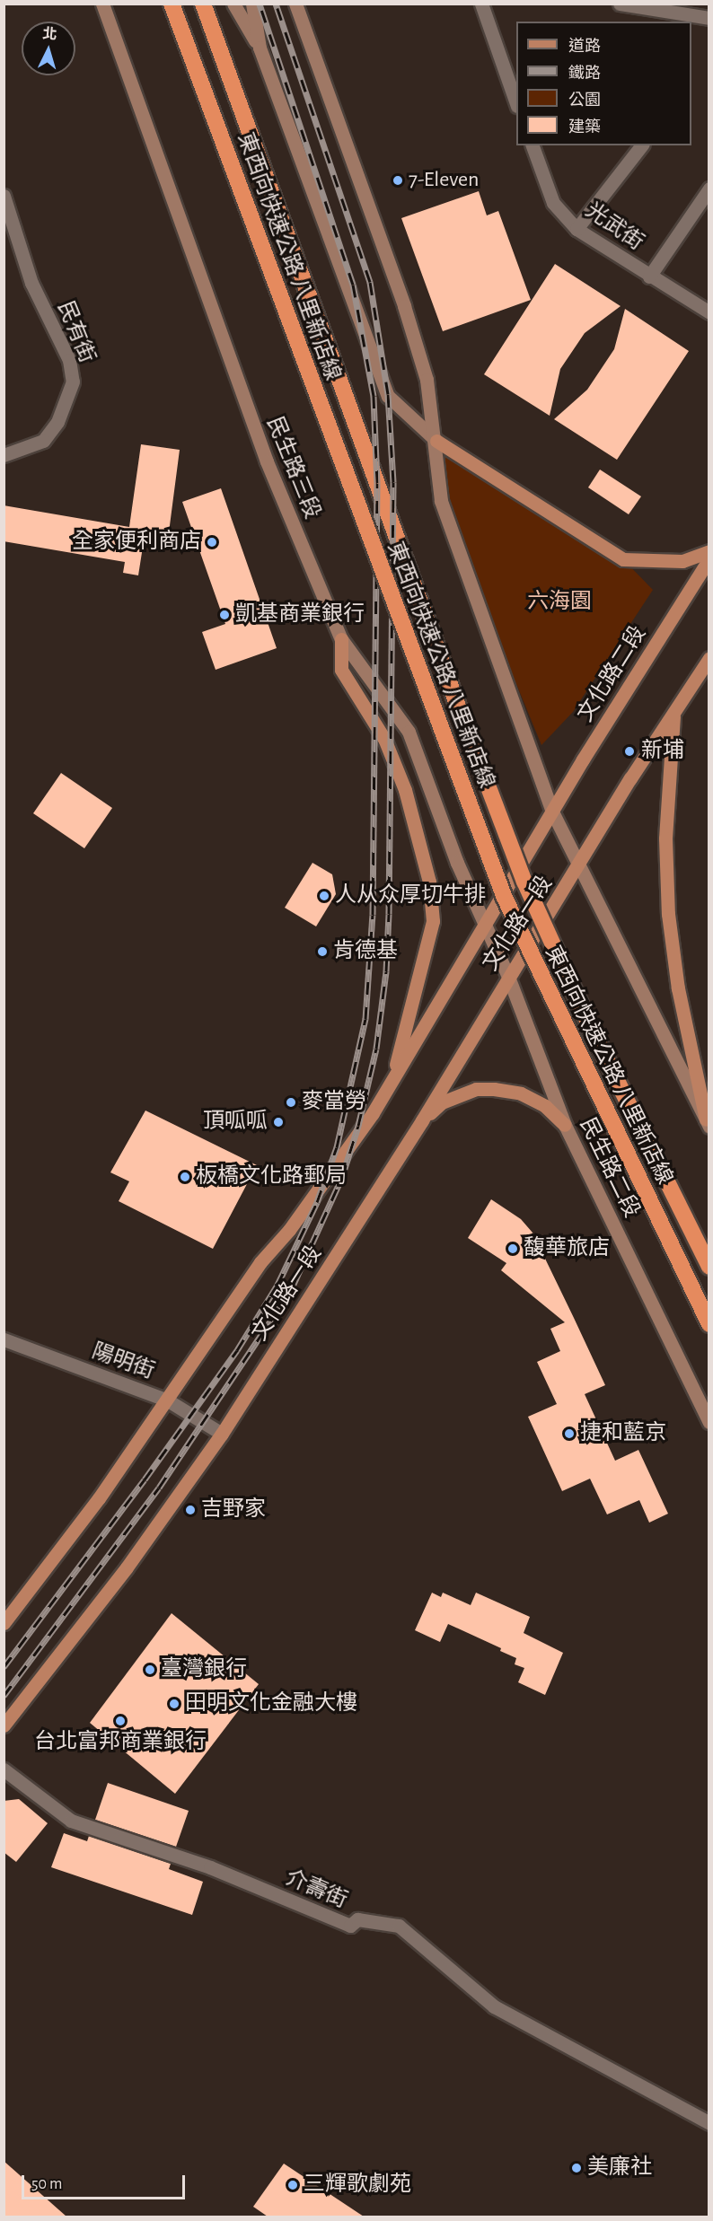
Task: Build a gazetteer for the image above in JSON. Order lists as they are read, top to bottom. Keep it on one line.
{"streets":{"highway":["東西向快速公路 八里新店線"],"main road":["民生路三段","文化路二段","文化路一段","民生路二段"],"street":["光武街","民有街","陽明街","介壽街"]},"crossings":[["民生路三段","文化路一段"],["民生路三段","民生路二段"],["文化路二段","文化路一段"],["文化路一段","民生路二段"],["文化路一段","陽明街"]],"parks":["六海園"],"places":["7-Eleven","全家便利商店","凱基商業銀行","新埔","人从众厚切牛排","肯德基","麥當勞","頂呱呱","板橋文化路郵局","馥華旅店","捷和藍京","吉野家","臺灣銀行","田明文化金融大樓","台北富邦商業銀行","美廉社","三輝歌劇苑"],"legend":["道路","鐵路","公園","建築"],"scale_bar":"50 m","north":"top"}
